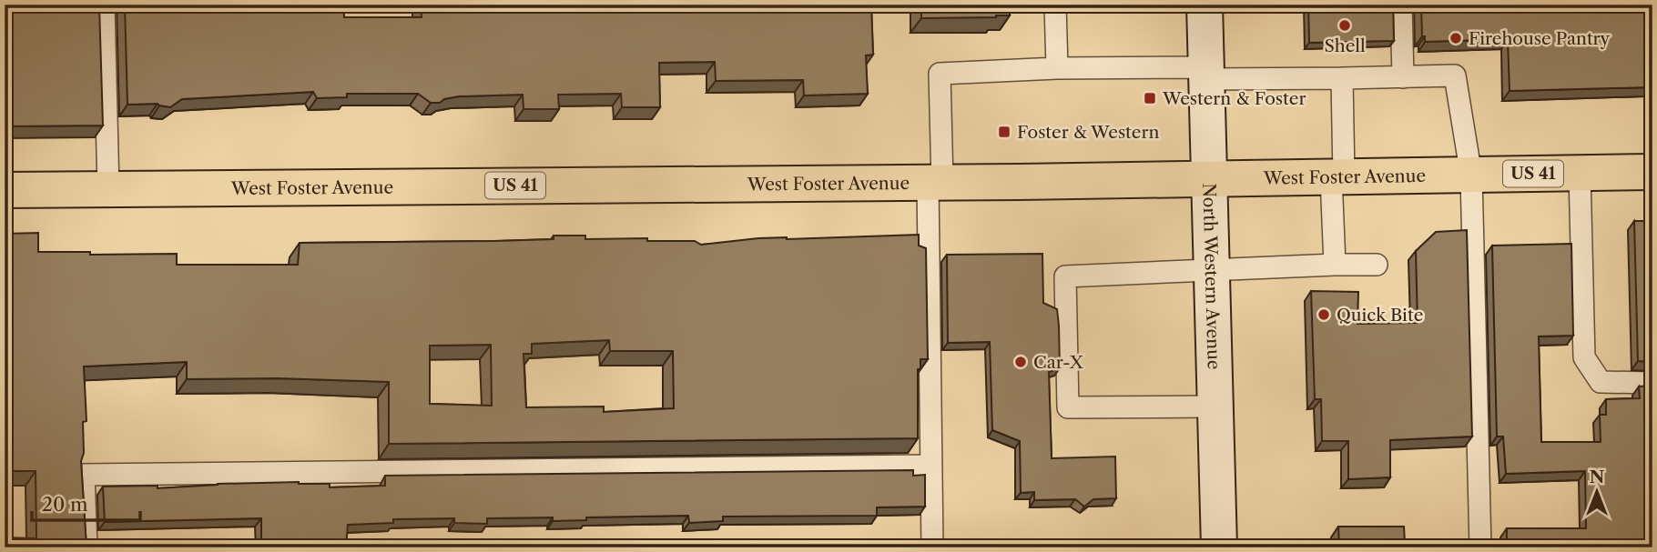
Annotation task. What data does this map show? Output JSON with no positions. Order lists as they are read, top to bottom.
{
  "streets": {
    "main road": ["US 41", "West Foster Avenue", "North Western Avenue"]
  },
  "crossings": [
    ["West Foster Avenue", "North Western Avenue"]
  ],
  "places": {
    "other": [
      "Shell",
      "Firehouse Pantry",
      "Quick Bite",
      "Car-X"
    ],
    "transit": ["Western & Foster", "Foster & Western"]
  },
  "scale_bar": "20 m",
  "north": "top"
}
